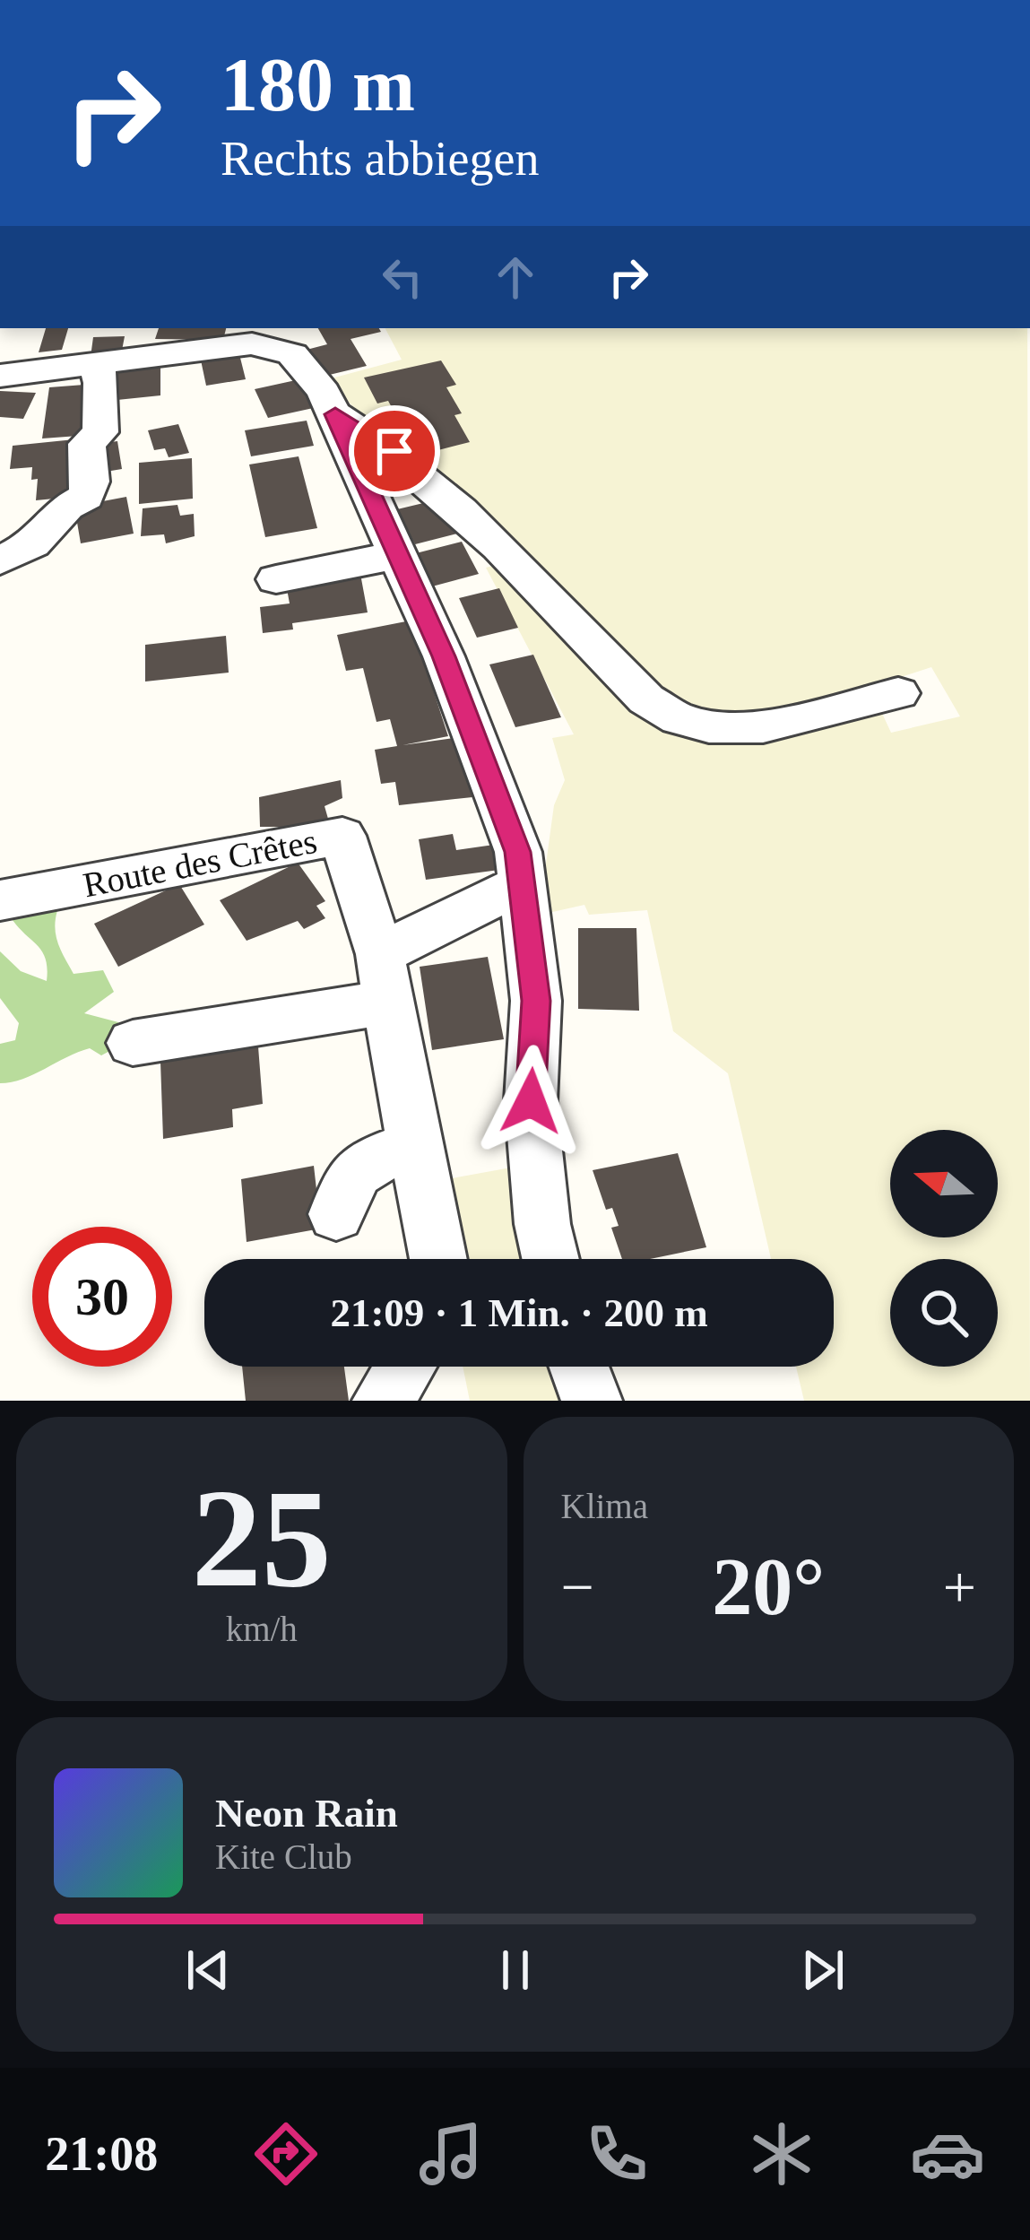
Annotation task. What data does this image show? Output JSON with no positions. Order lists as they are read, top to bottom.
{
  "streets": {
    "street": ["Route des Crêtes"]
  },
  "north": "left",
  "page": {
    "turn": ["180 m", "Rechts abbiegen"],
    "limit": "30",
    "trip": "21:09 · 1 Min. · 200 m",
    "tile": [
      ["25", "km/h"],
      "Klima"
    ],
    "heat": ["−", "20°", "+"],
    "song": ["Neon Rain", "Kite Club"],
    "tabs": "21:08"
  }
}
